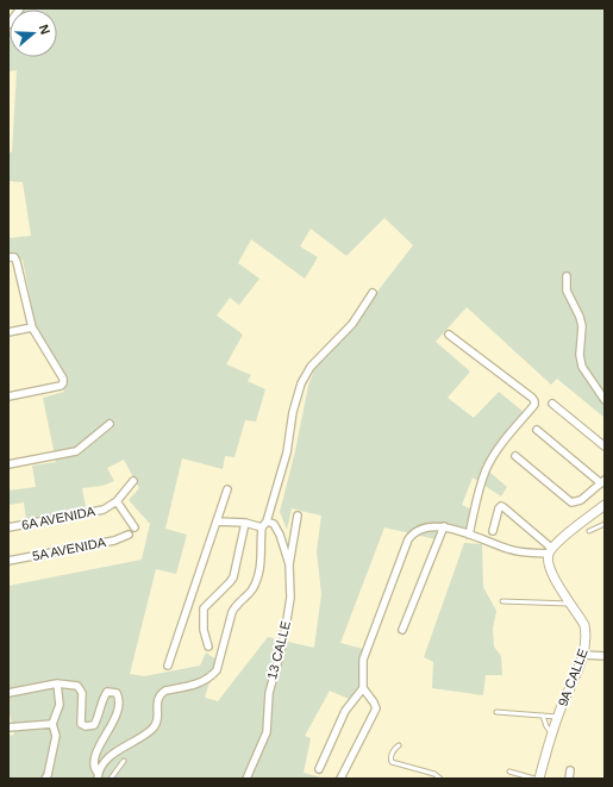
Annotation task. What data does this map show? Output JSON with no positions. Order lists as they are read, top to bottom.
{
  "streets": {
    "street": [
      "6A AVENIDA",
      "5A AVENIDA",
      "13 CALLE",
      "9A CALLE"
    ]
  },
  "north": "right"
}
